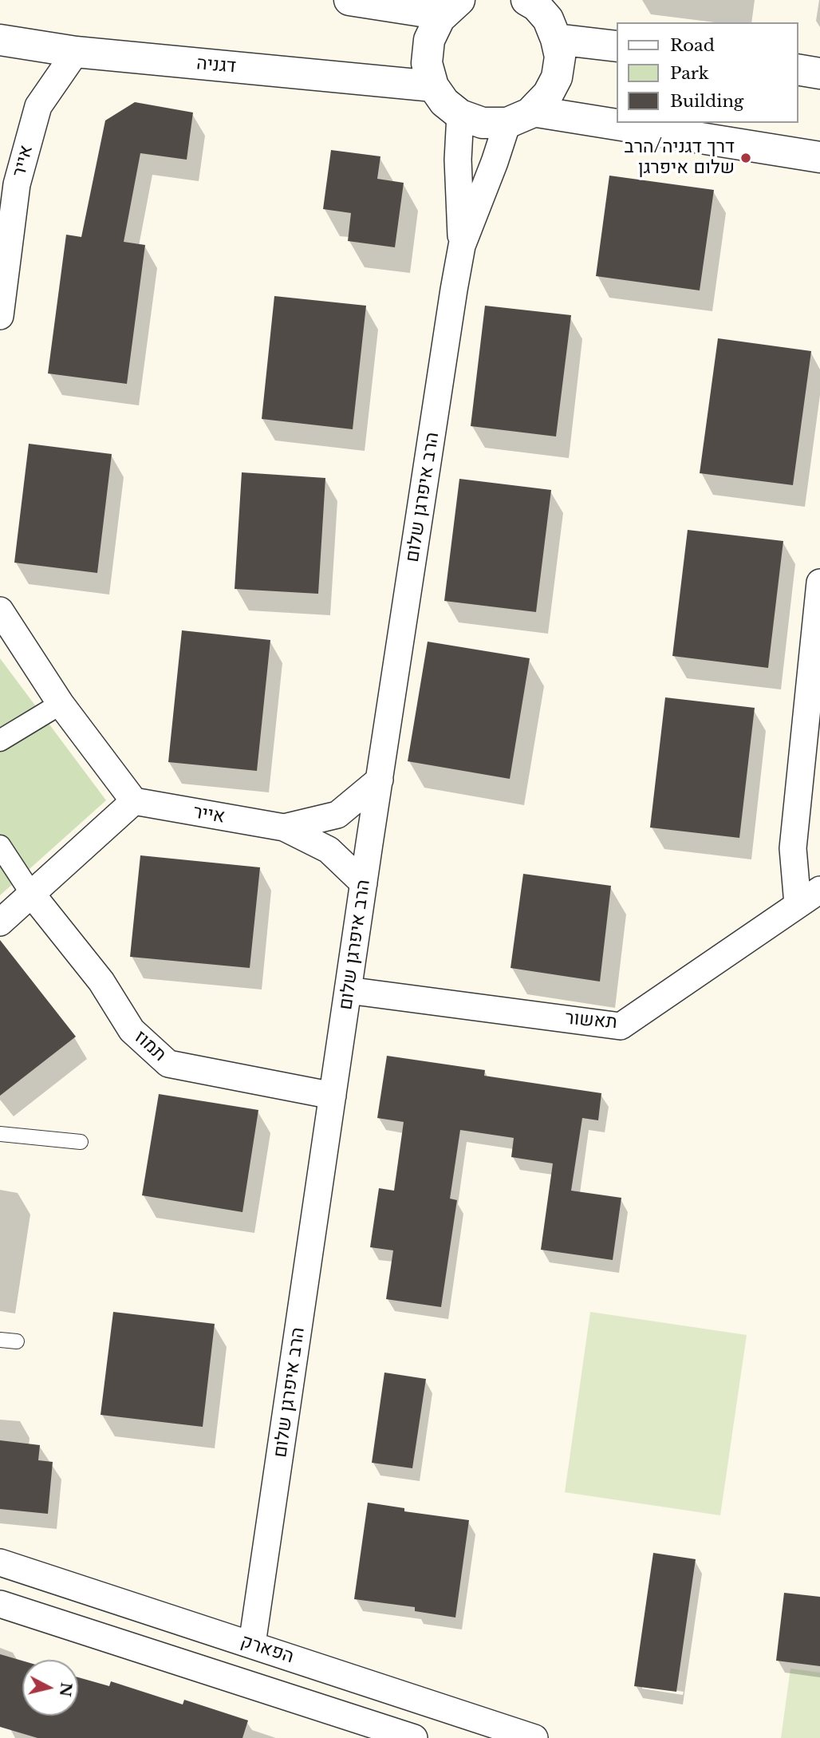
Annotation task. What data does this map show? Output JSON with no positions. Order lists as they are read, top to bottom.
{
  "streets": {
    "street": [
      "דגניה",
      "אייר",
      "הרב איפרגן שלום",
      "תאשור",
      "תמוז",
      "הפארק"
    ]
  },
  "crossings": [
    ["דגניה", "אייר"],
    ["אייר", "הרב איפרגן שלום"],
    ["הרב איפרגן שלום", "תאשור"],
    ["הרב איפרגן שלום", "תמוז"],
    ["הרב איפרגן שלום", "הפארק"]
  ],
  "places": ["דרך דגניה/הרב שלום איפרגן"],
  "legend": ["Road", "Park", "Building"],
  "north": "right"
}
